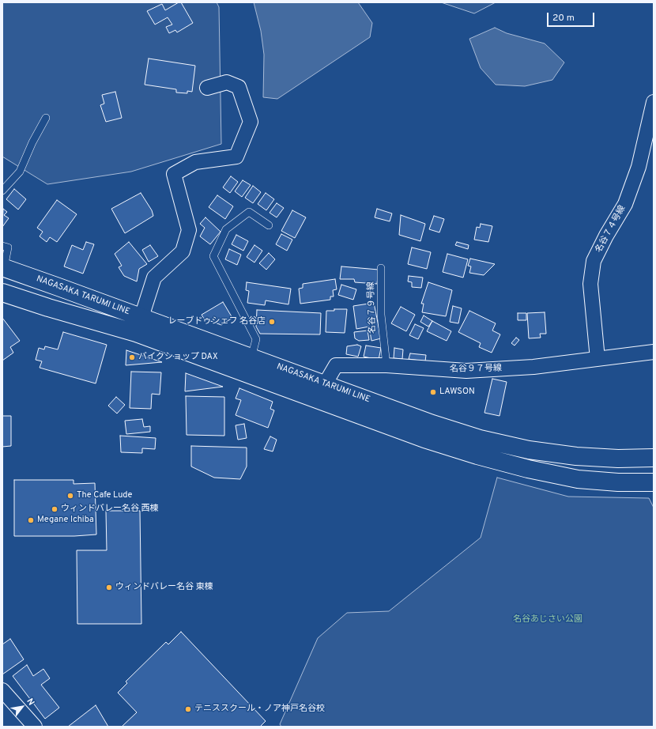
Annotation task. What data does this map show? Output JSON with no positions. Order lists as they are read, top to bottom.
{
  "streets": {
    "main road": ["NAGASAKA TARUMI LINE"],
    "street": ["名谷７４号線", "名谷９７号線"],
    "lane": ["名谷７９号線"]
  },
  "crossings": [
    ["名谷７４号線", "名谷９７号線"],
    ["NAGASAKA TARUMI LINE", "名谷９７号線"],
    ["名谷７９号線", "名谷９７号線"]
  ],
  "parks": ["名谷あじさい公園"],
  "places": [
    "レーブドゥシェフ 名谷店",
    "バイクショップ DAX",
    "LAWSON",
    "The Cafe Lude",
    "ウィンドバレー名谷 西棟",
    "Megane Ichiba",
    "ウィンドバレー名谷 東棟",
    "テニススクール・ノア神戸名谷校"
  ],
  "scale_bar": "20 m",
  "north": "top right"
}
